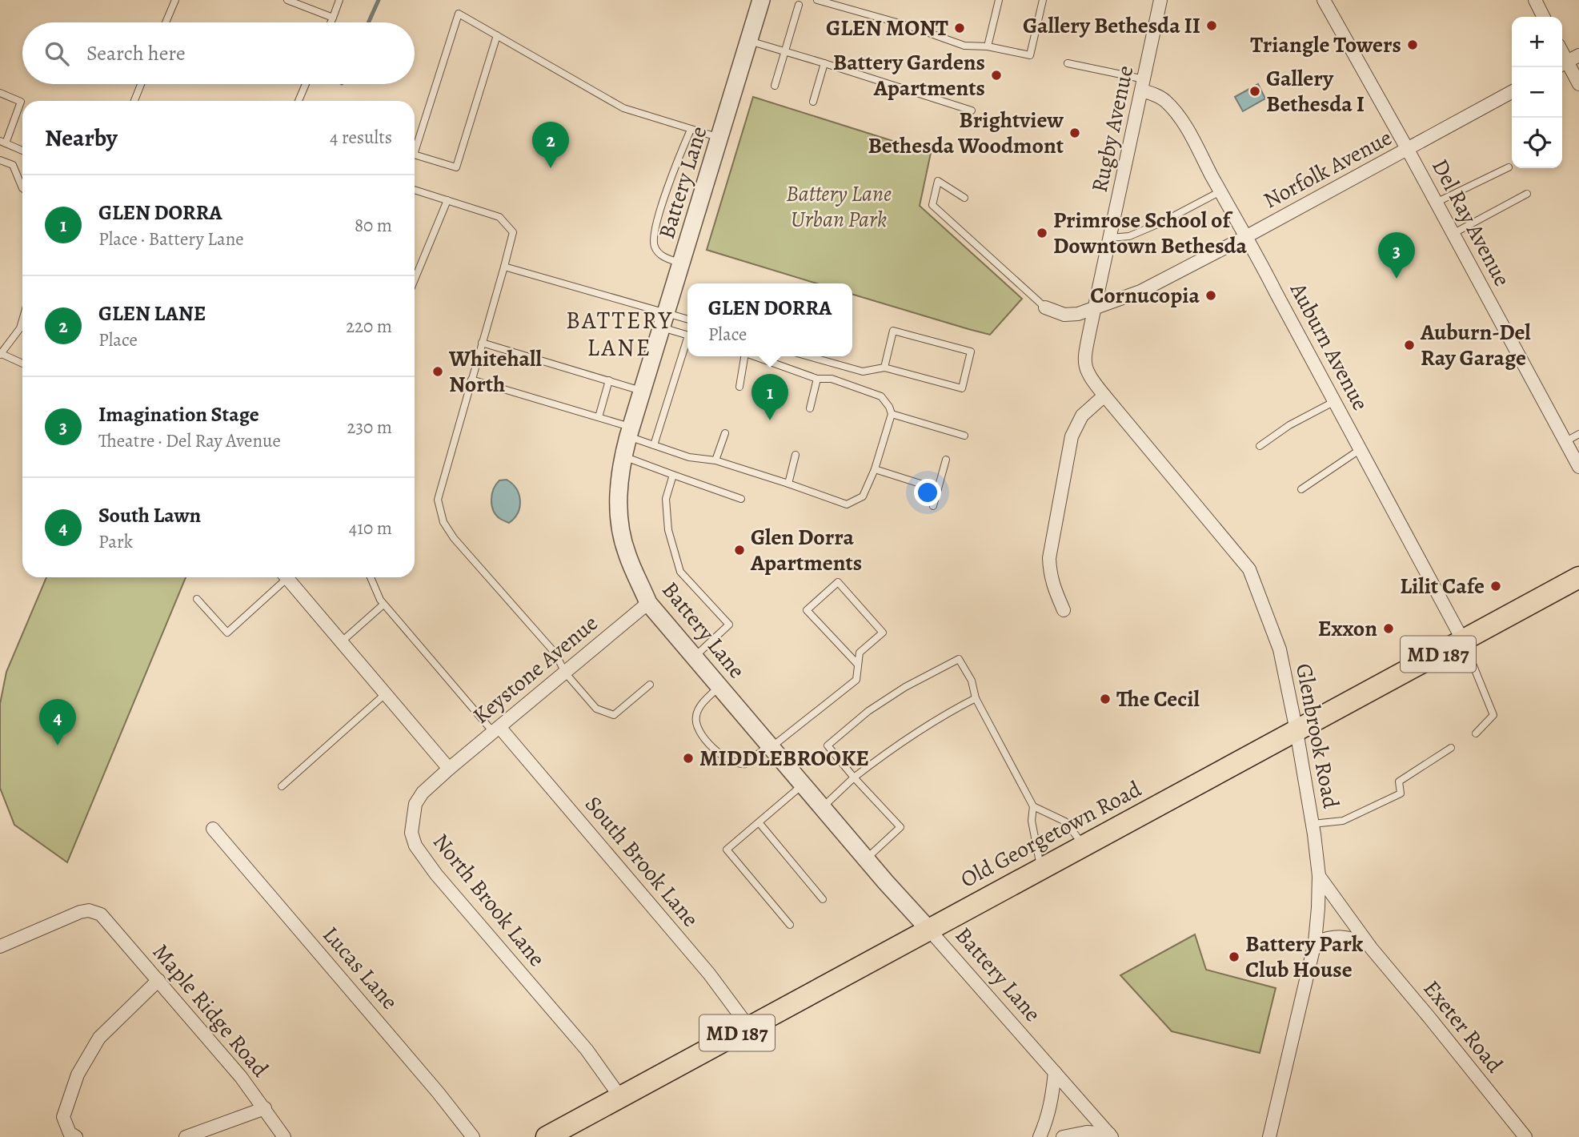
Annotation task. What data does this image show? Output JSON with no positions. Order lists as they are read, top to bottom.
{
  "streets": {
    "main road": ["MD 187", "Old Georgetown Road"],
    "street": [
      "Rugby Avenue",
      "Norfolk Avenue",
      "Battery Lane",
      "Del Ray Avenue",
      "Auburn Avenue",
      "Keystone Avenue",
      "Glenbrook Road",
      "South Brook Lane",
      "North Brook Lane",
      "Lucas Lane",
      "Maple Ridge Road",
      "Exeter Road"
    ]
  },
  "crossings": [
    ["Rugby Avenue", "Norfolk Avenue"],
    ["Rugby Avenue", "Auburn Avenue"],
    ["Rugby Avenue", "Glenbrook Road"],
    ["Norfolk Avenue", "Del Ray Avenue"],
    ["Norfolk Avenue", "Auburn Avenue"],
    ["Battery Lane", "Keystone Avenue"],
    ["Battery Lane", "Old Georgetown Road"],
    ["Auburn Avenue", "Old Georgetown Road"],
    ["Keystone Avenue", "South Brook Lane"],
    ["Keystone Avenue", "North Brook Lane"],
    ["Glenbrook Road", "Old Georgetown Road"],
    ["Glenbrook Road", "Exeter Road"],
    ["Old Georgetown Road", "South Brook Lane"],
    ["Old Georgetown Road", "North Brook Lane"]
  ],
  "districts": ["BATTERY LANE"],
  "parks": ["Battery Lane Urban Park"],
  "places": [
    "Gallery Bethesda II",
    "GLEN MONT",
    "Triangle Towers",
    "Battery Gardens Apartments",
    "Gallery Bethesda I",
    "Brightview Bethesda Woodmont",
    "Primrose School of Downtown Bethesda",
    "Cornucopia",
    "Auburn-Del Ray Garage",
    "Whitehall North",
    "Glen Dorra Apartments",
    "Lilit Cafe",
    "Exxon",
    "The Cecil",
    "MIDDLEBROOKE",
    "Battery Park Club House"
  ],
  "page": {
    "map_buttons": ["+", "−"],
    "search": "Search here",
    "heading": ["Nearby", "4 results"],
    "pins": [
      "2",
      "3",
      "1",
      "4"
    ],
    "list": [
      {
        "mark": "1",
        "name": "GLEN DORRA",
        "note": "Place · Battery Lane",
        "value": "80 m"
      },
      {
        "mark": "2",
        "name": "GLEN LANE",
        "note": "Place",
        "value": "220 m"
      },
      {
        "mark": "3",
        "name": "Imagination Stage",
        "note": "Theatre · Del Ray Avenue",
        "value": "230 m"
      },
      {
        "mark": "4",
        "name": "South Lawn",
        "note": "Park",
        "value": "410 m"
      }
    ],
    "popup": ["GLEN DORRA", "Place"]
  }
}
